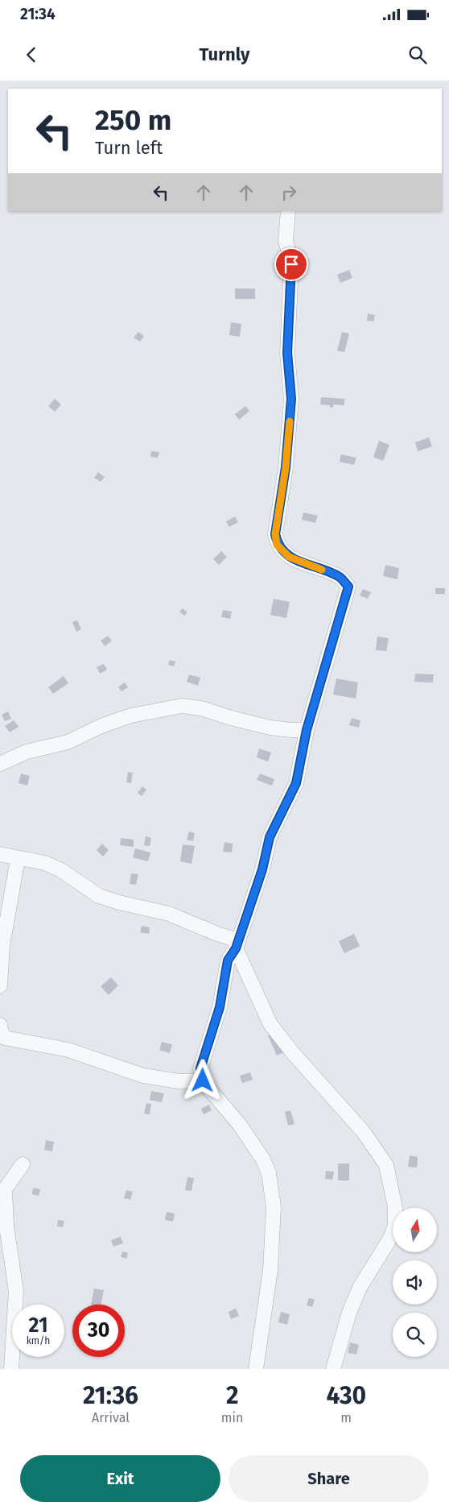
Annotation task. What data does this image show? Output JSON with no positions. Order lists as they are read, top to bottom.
{
  "north": "top",
  "page": {
    "status": "21:34",
    "header": "Turnly",
    "turn": ["250 m", "Turn left"],
    "speed": "21 km/h",
    "limit": "30",
    "eta": [
      "21:36",
      "Arrival",
      "2",
      "min",
      "430",
      "m"
    ],
    "buttons": ["Exit", "Share"]
  }
}
